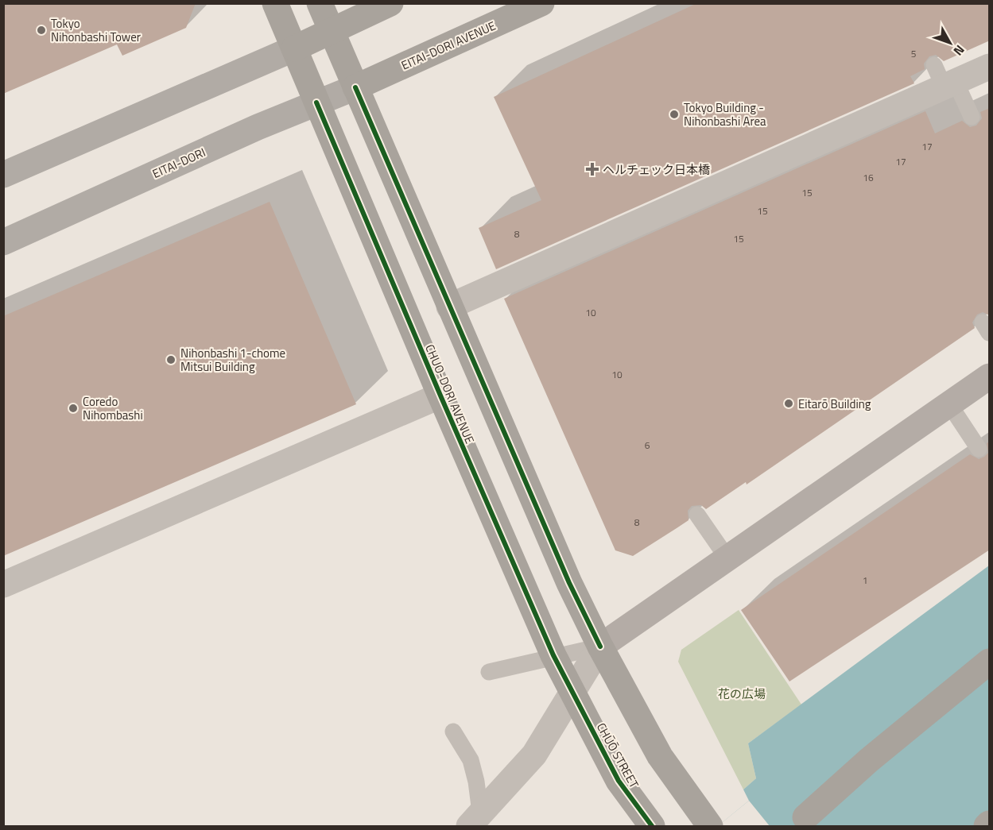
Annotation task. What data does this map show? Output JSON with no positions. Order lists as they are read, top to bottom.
{
  "streets": {
    "highway": ["EITAI-DORI AVENUE", "CHUO-DORI AVENUE", "CHŪŌ STREET"],
    "main road": ["EITAI-DORI"]
  },
  "crossings": [
    ["EITAI-DORI AVENUE", "EITAI-DORI"],
    ["EITAI-DORI", "CHUO-DORI AVENUE"],
    ["CHUO-DORI AVENUE", "CHŪŌ STREET"]
  ],
  "parks": ["花の広場"],
  "places": {
    "other": [
      "Tokyo Nihonbashi Tower",
      "Tokyo Building - Nihonbashi Area",
      "Nihonbashi 1-chome Mitsui Building",
      "Eitarō Building",
      "Coredo Nihombashi"
    ],
    "health": ["ヘルチェック日本橋"]
  },
  "house_numbers": [
    "5",
    "17",
    "17",
    "16",
    "15",
    "15",
    "8",
    "15",
    "10",
    "10",
    "6",
    "8",
    "1"
  ],
  "north": "bottom right"
}
